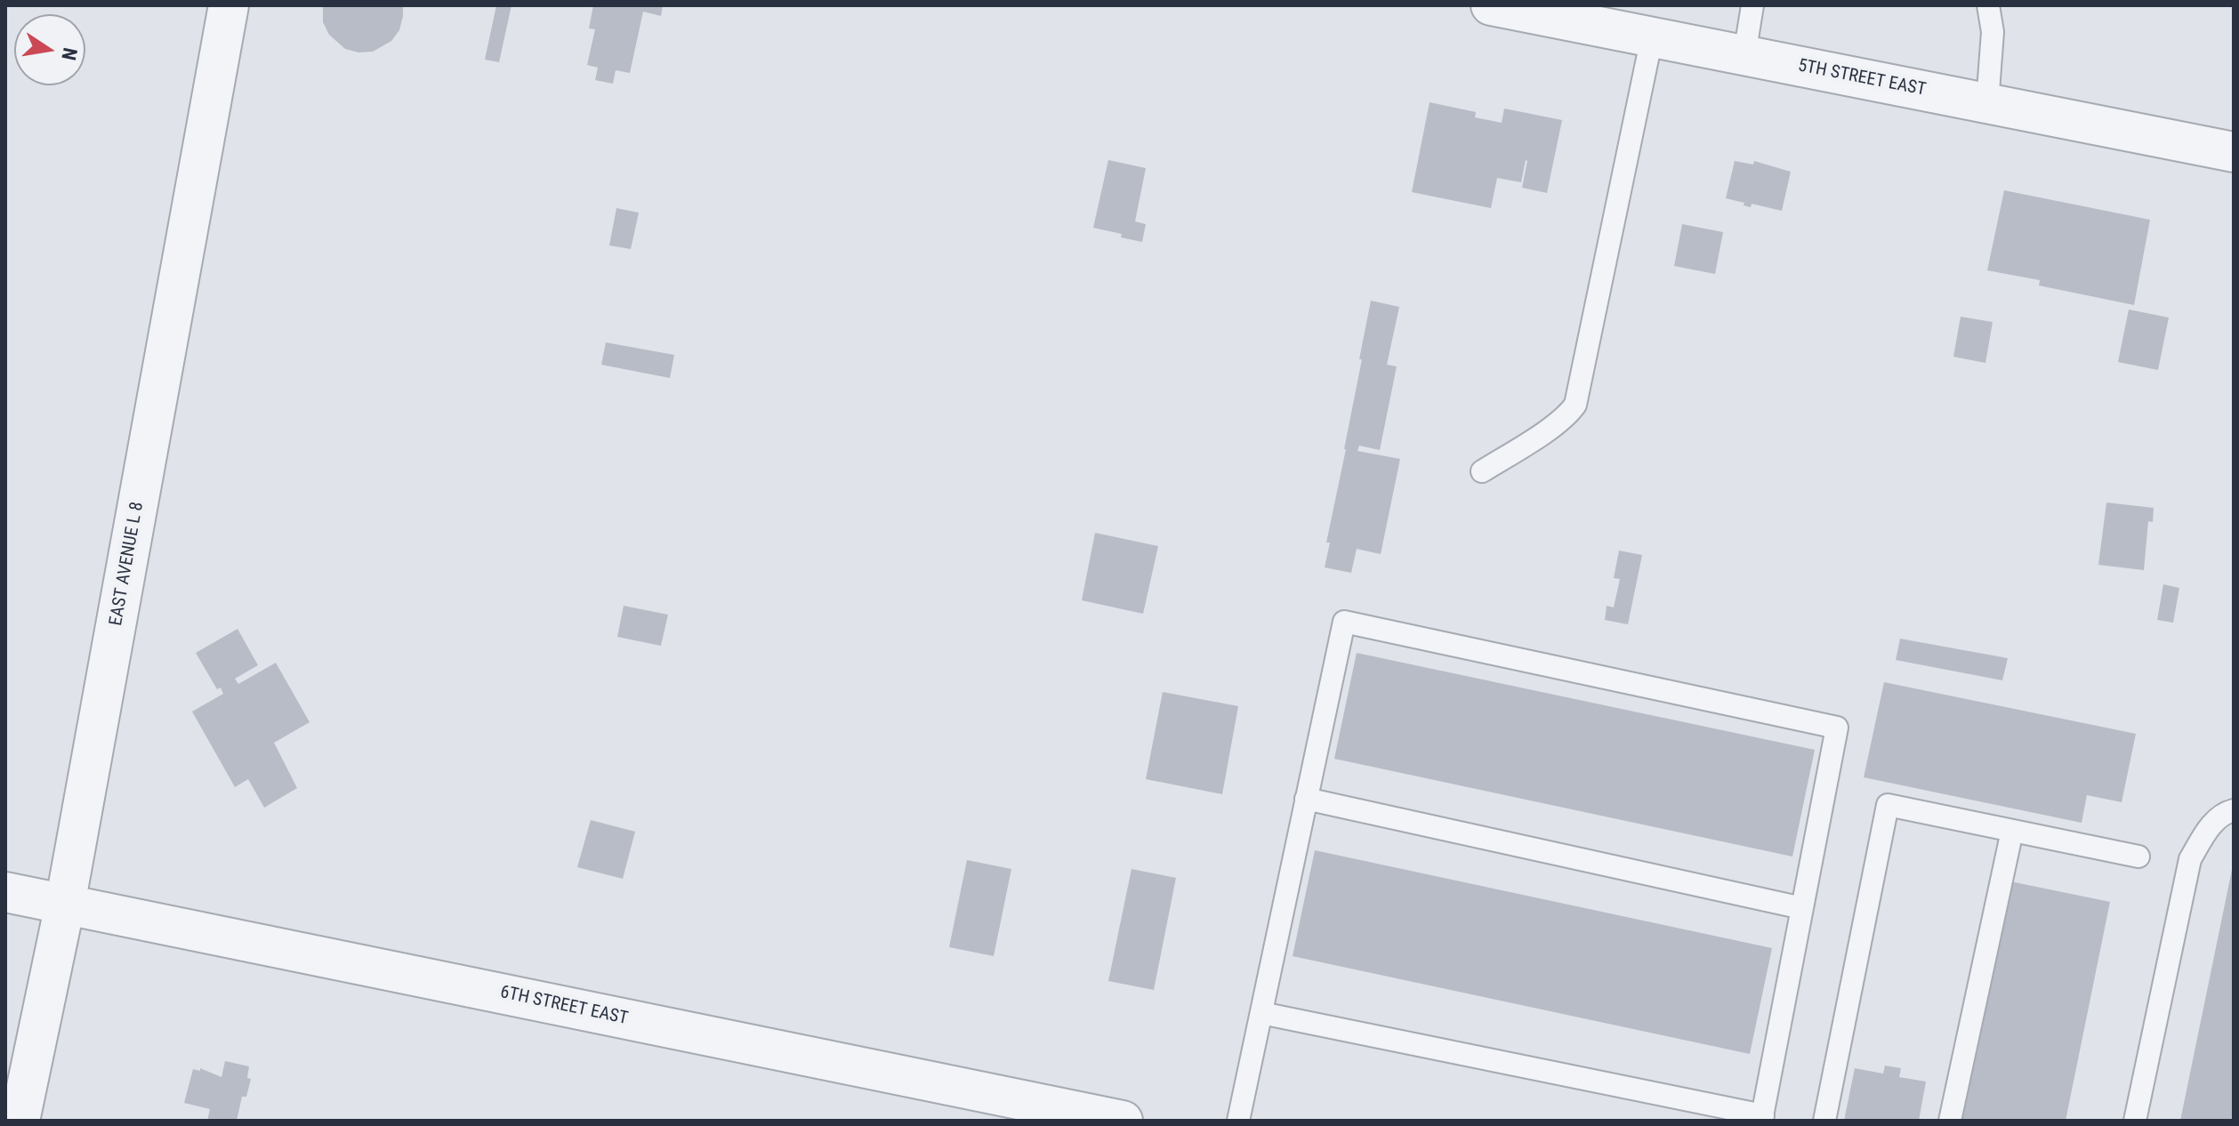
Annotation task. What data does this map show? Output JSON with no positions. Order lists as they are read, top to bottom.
{
  "streets": {
    "street": ["5TH STREET EAST", "EAST AVENUE L 8", "6TH STREET EAST"]
  },
  "crossings": [
    ["EAST AVENUE L 8", "6TH STREET EAST"]
  ],
  "north": "right"
}
